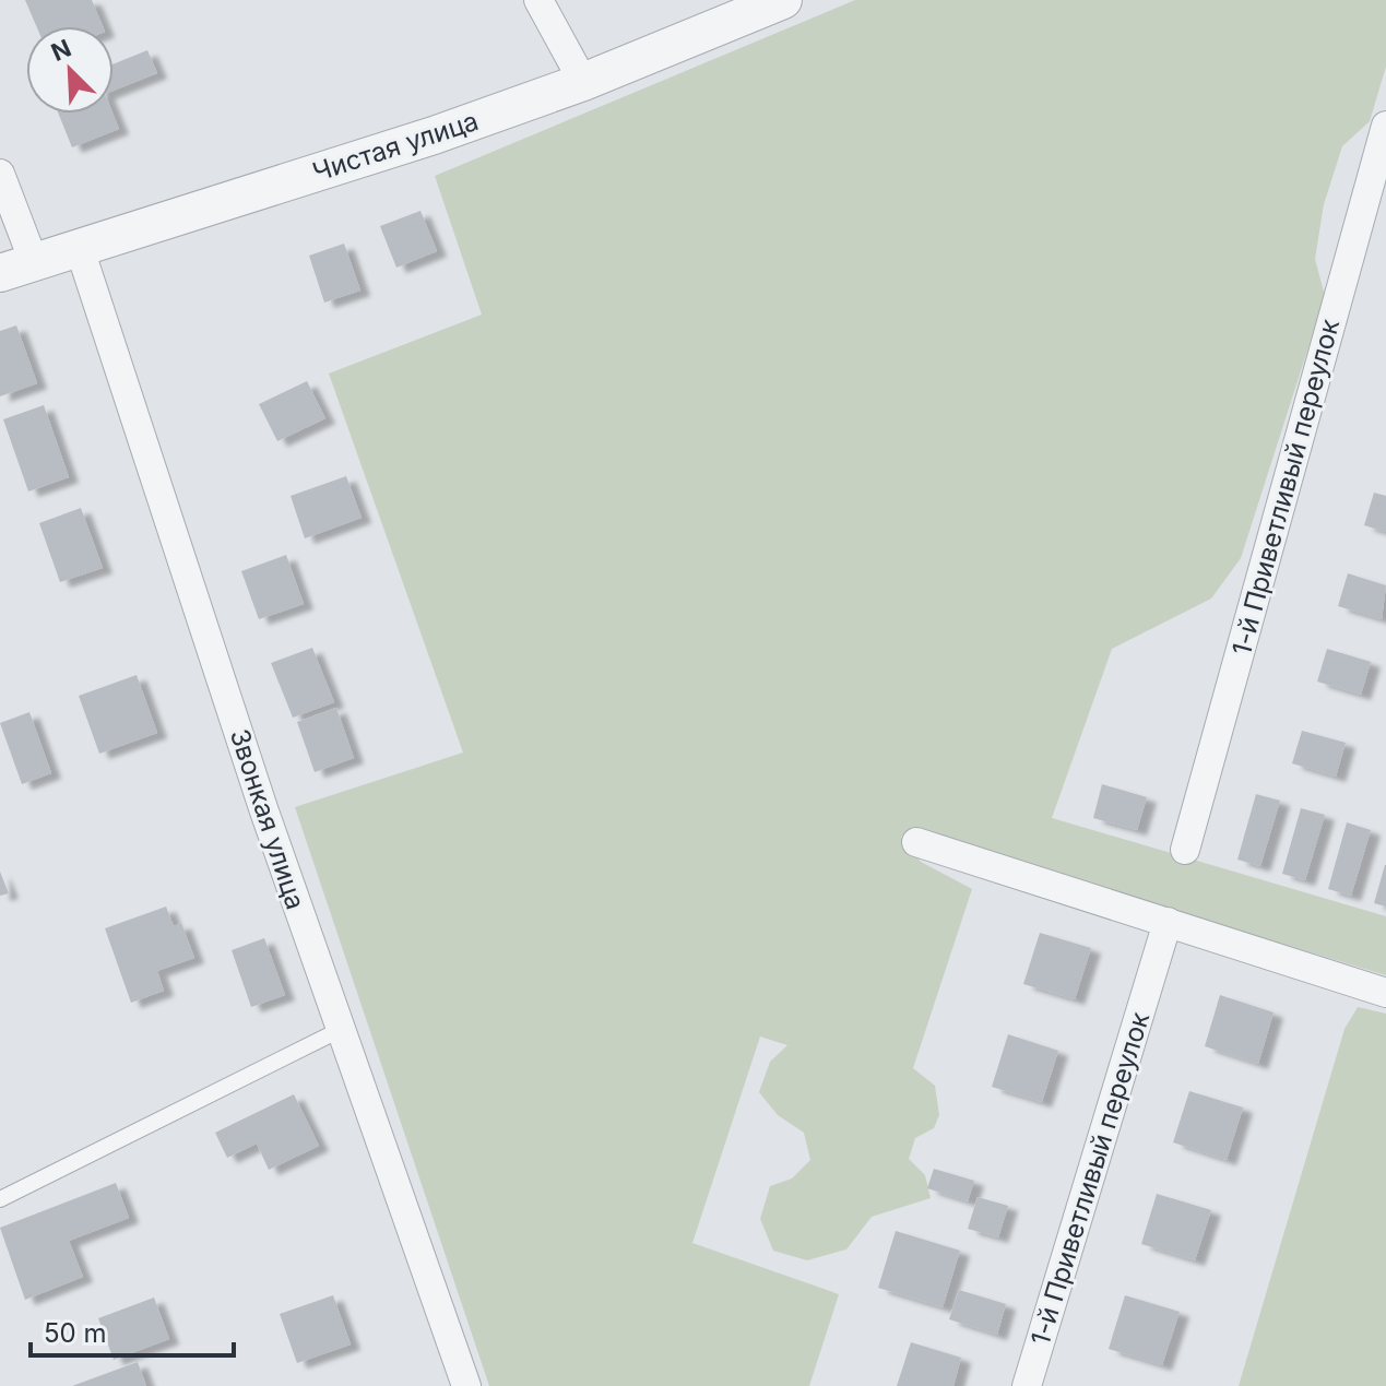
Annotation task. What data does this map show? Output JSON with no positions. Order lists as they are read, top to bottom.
{
  "streets": {
    "street": ["Чистая улица", "1-й Приветливый переулок", "Звонкая улица"]
  },
  "crossings": [
    ["Чистая улица", "Звонкая улица"]
  ],
  "scale_bar": "50 m",
  "north": "top left"
}
